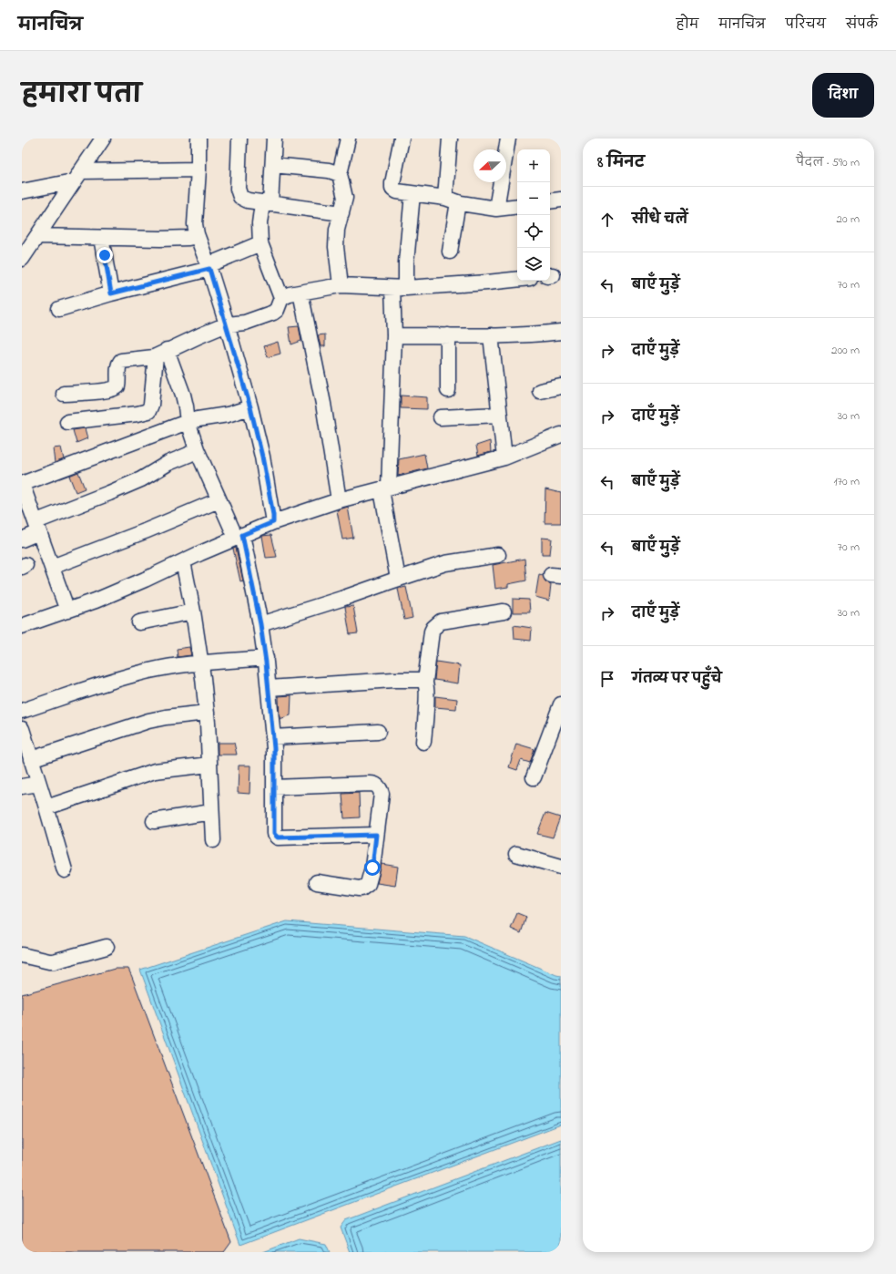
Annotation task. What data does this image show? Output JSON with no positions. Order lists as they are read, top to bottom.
{
  "north": "left",
  "page": {
    "header": "मानचित्र",
    "nav": [
      "होम",
      "मानचित्र",
      "परिचय",
      "संपर्क"
    ],
    "title": "हमारा पता",
    "buttons": "दिशा",
    "heading": ["8 मिनट", "पैदल · 590 m"],
    "map_buttons": ["+", "−"],
    "list": [
      ["सीधे चलें", "20 m"],
      ["बाएँ मुड़ें", "70 m"],
      ["दाएँ मुड़ें", "200 m"],
      ["दाएँ मुड़ें", "30 m"],
      ["बाएँ मुड़ें", "170 m"],
      ["बाएँ मुड़ें", "70 m"],
      ["दाएँ मुड़ें", "30 m"],
      "गंतव्य पर पहुँचे"
    ]
  }
}
